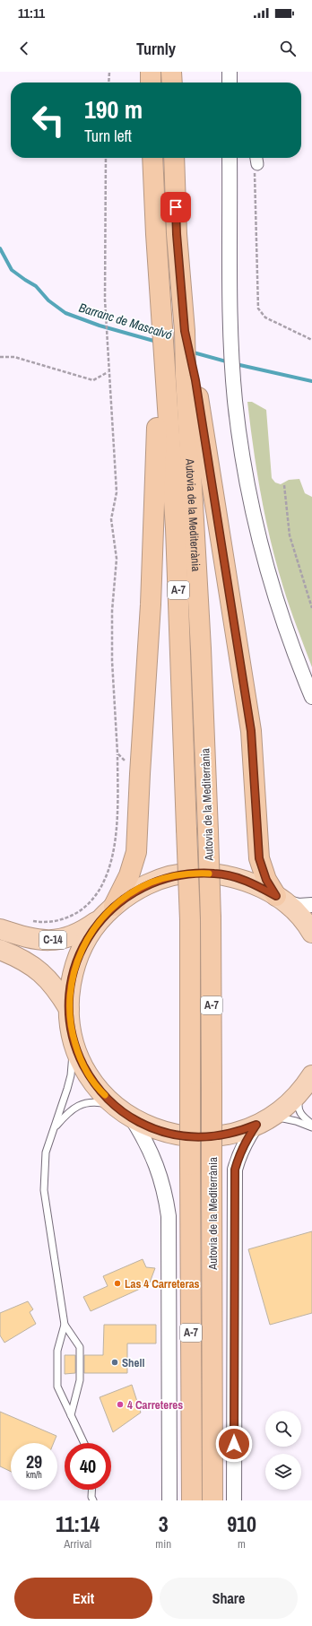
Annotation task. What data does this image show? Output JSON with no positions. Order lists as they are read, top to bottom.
{
  "streets": {
    "highway": ["Autovia de la Mediterrània", "A-7", "C-14"]
  },
  "water": ["Barranc de Mascalvó"],
  "places": ["Las 4 Carreteras", "Shell", "4 Carreteres"],
  "page": {
    "status": "11:11",
    "header": "Turnly",
    "turn": ["190 m", "Turn left"],
    "speed": "29 km/h",
    "limit": "40",
    "eta": [
      "11:14",
      "Arrival",
      "3",
      "min",
      "910",
      "m"
    ],
    "buttons": ["Exit", "Share"]
  }
}
